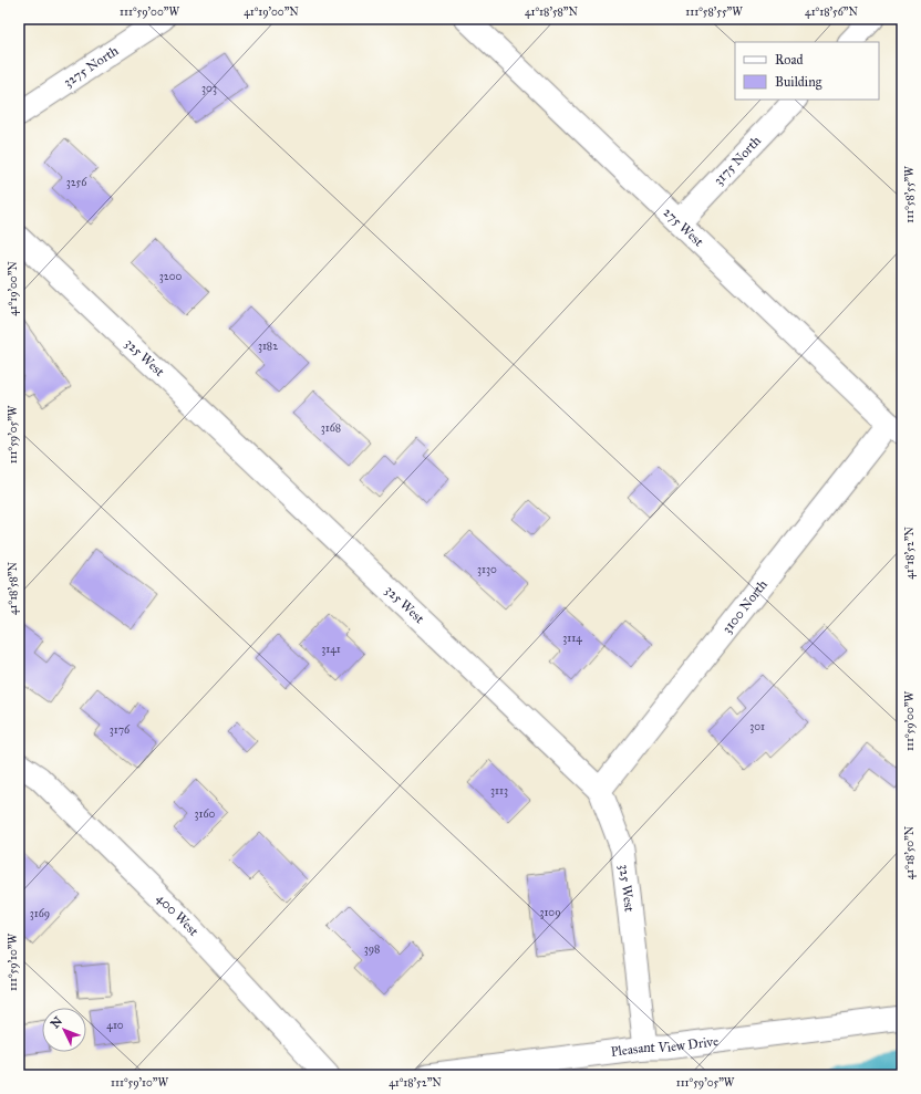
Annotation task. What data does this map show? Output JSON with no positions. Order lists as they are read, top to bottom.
{
  "streets": {
    "street": [
      "3275 North",
      "3175 North",
      "275 West",
      "325 West",
      "3100 North",
      "400 West",
      "Pleasant View Drive"
    ]
  },
  "crossings": [
    ["3175 North", "275 West"],
    ["275 West", "3100 North"],
    ["325 West", "3100 North"],
    ["325 West", "Pleasant View Drive"]
  ],
  "house_numbers": [
    "303",
    "3256",
    "3200",
    "3182",
    "3168",
    "3130",
    "3114",
    "3141",
    "301",
    "3176",
    "3113",
    "3160",
    "3109",
    "3169",
    "398",
    "410"
  ],
  "legend": ["Road", "Building"],
  "north": "top left",
  "coordinates": [
    "111°59'00\"W",
    "41°19'00\"N",
    "41°18'58\"N",
    "111°58'55\"W",
    "41°18'56\"N",
    "111°59'05\"W",
    "41°18'52\"N",
    "41°18'50\"N",
    "111°59'10\"W"
  ]
}
